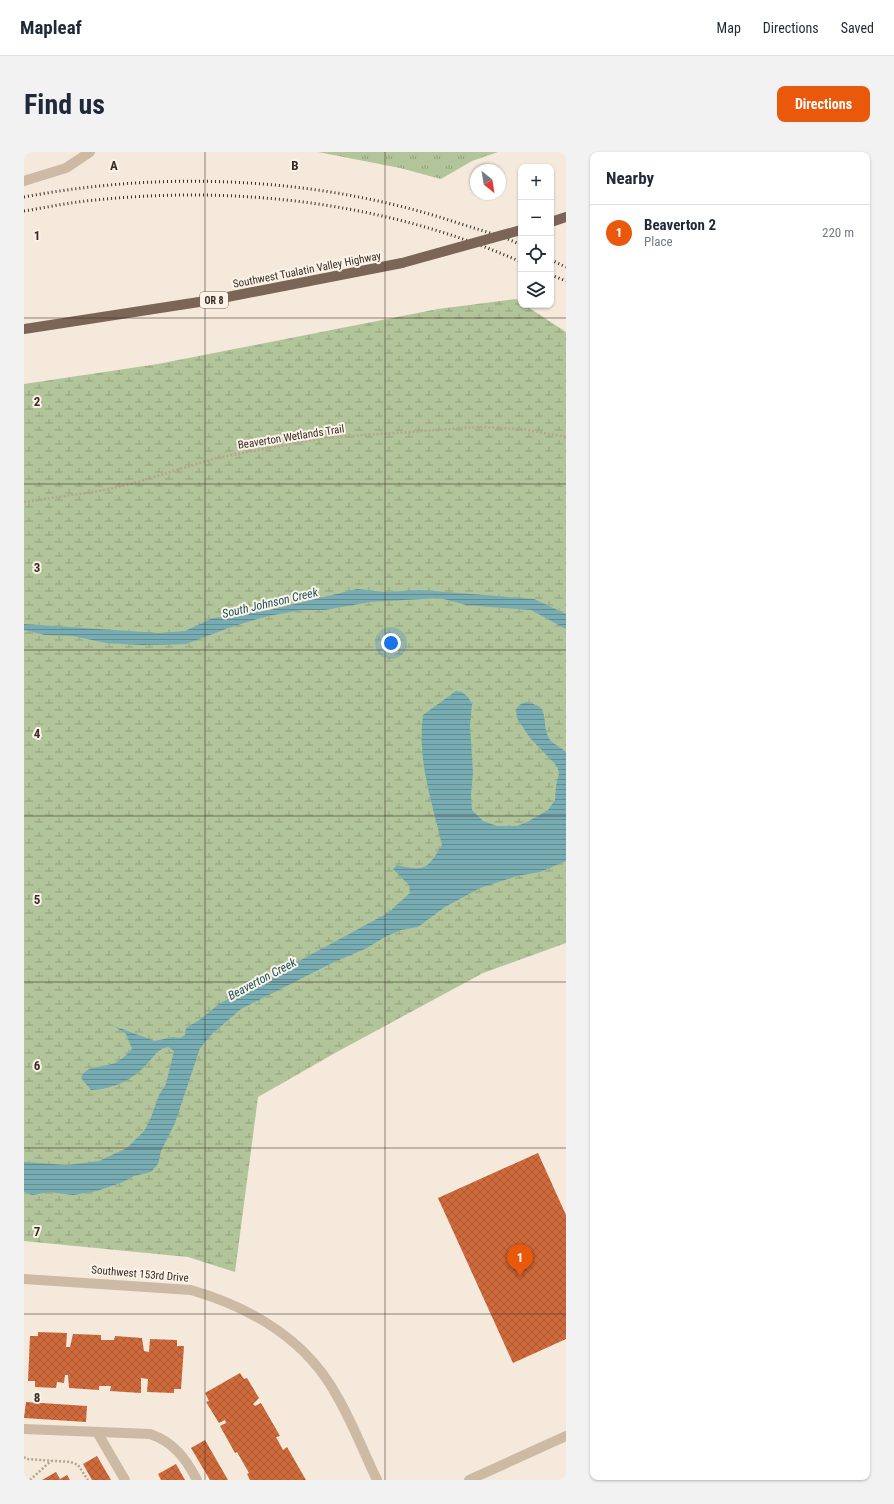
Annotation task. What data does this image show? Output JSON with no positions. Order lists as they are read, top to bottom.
{
  "streets": {
    "main road": ["Southwest Tualatin Valley Highway", "OR 8"],
    "street": ["Southwest 153rd Drive"],
    "path": ["Beaverton Wetlands Trail"]
  },
  "water": ["South Johnson Creek", "Beaverton Creek"],
  "north": "bottom right",
  "page": {
    "header": "Mapleaf",
    "nav": ["Map", "Directions", "Saved"],
    "buttons": "Directions",
    "title": "Find us",
    "heading": "Nearby",
    "map_buttons": ["+", "−"],
    "list": [
      {
        "mark": "1",
        "name": "Beaverton 2",
        "note": "Place",
        "value": "220 m"
      }
    ],
    "pins": "1"
  },
  "grid": {
    "columns": ["A", "B"],
    "rows": [
      "1",
      "2",
      "3",
      "4",
      "5",
      "6",
      "7",
      "8"
    ]
  }
}
